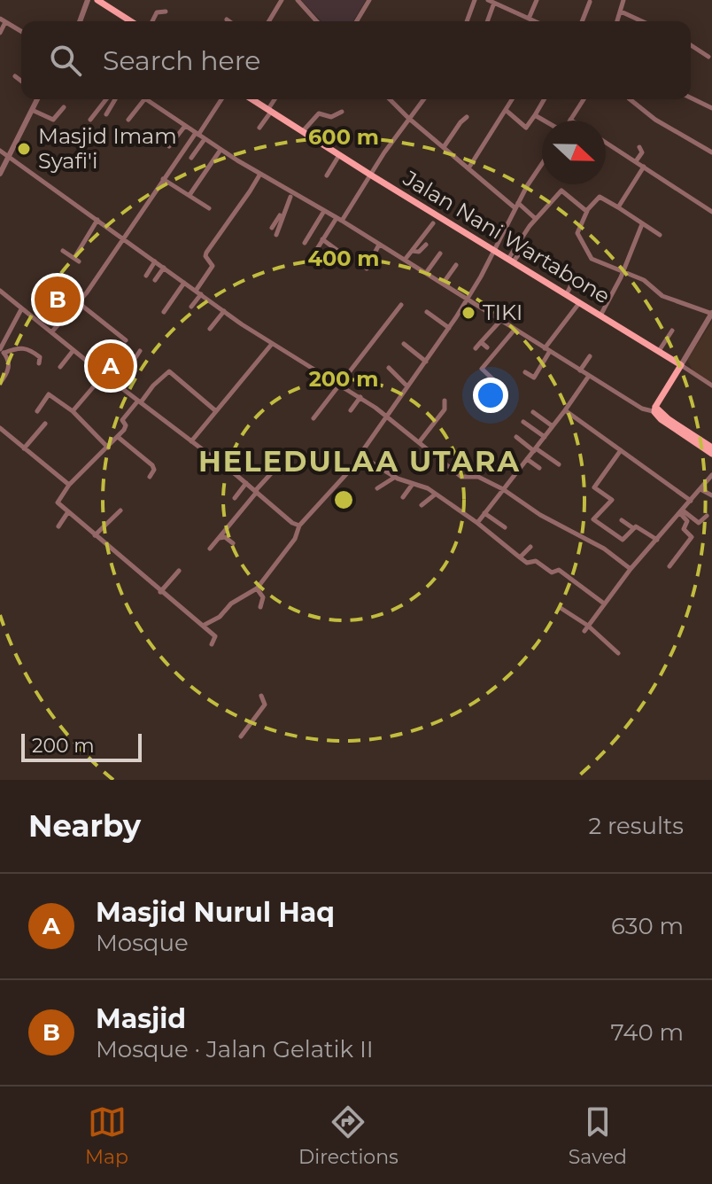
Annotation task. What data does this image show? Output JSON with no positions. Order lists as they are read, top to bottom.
{
  "streets": {
    "main road": ["Jalan Nani Wartabone"]
  },
  "districts": ["HELEDULAA UTARA"],
  "places": ["Masjid Imam Syafi'i", "TIKI"],
  "scale_bar": "200 m",
  "north": "right",
  "page": {
    "search": "Search here",
    "pins": ["B", "A"],
    "scale": "200 m",
    "heading": ["Nearby", "2 results"],
    "list": [
      {
        "mark": "A",
        "name": "Masjid Nurul Haq",
        "note": "Mosque",
        "value": "630 m"
      },
      {
        "mark": "B",
        "name": "Masjid",
        "note": "Mosque · Jalan Gelatik II",
        "value": "740 m"
      }
    ],
    "nav": ["Map", "Directions", "Saved"]
  },
  "rings": ["600 m", "400 m", "200 m"]
}
